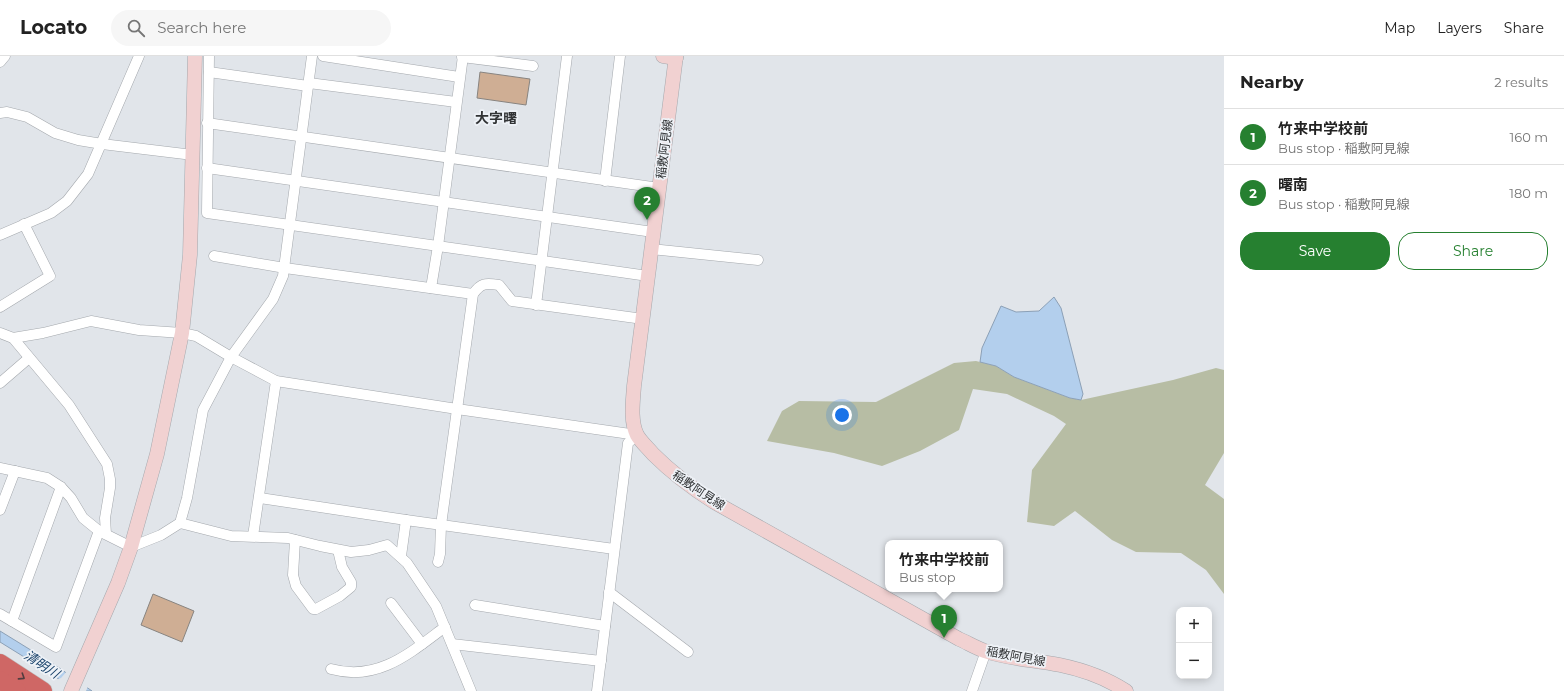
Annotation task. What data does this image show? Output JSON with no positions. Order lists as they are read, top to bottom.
{
  "streets": {
    "main road": ["稲敷阿見線"]
  },
  "districts": ["大字曙"],
  "water": ["清明川"],
  "page": {
    "header": "Locato",
    "search": "Search here",
    "nav": ["Map", "Layers", "Share"],
    "heading": ["Nearby", "2 results"],
    "list": [
      {
        "mark": "1",
        "name": "竹来中学校前",
        "note": "Bus stop · 稲敷阿見線",
        "value": "160 m"
      },
      {
        "mark": "2",
        "name": "曙南",
        "note": "Bus stop · 稲敷阿見線",
        "value": "180 m"
      }
    ],
    "pins": ["2", "1"],
    "buttons": ["Save", "Share"],
    "popup": ["竹来中学校前", "Bus stop"],
    "map_buttons": ["+", "−"]
  }
}
